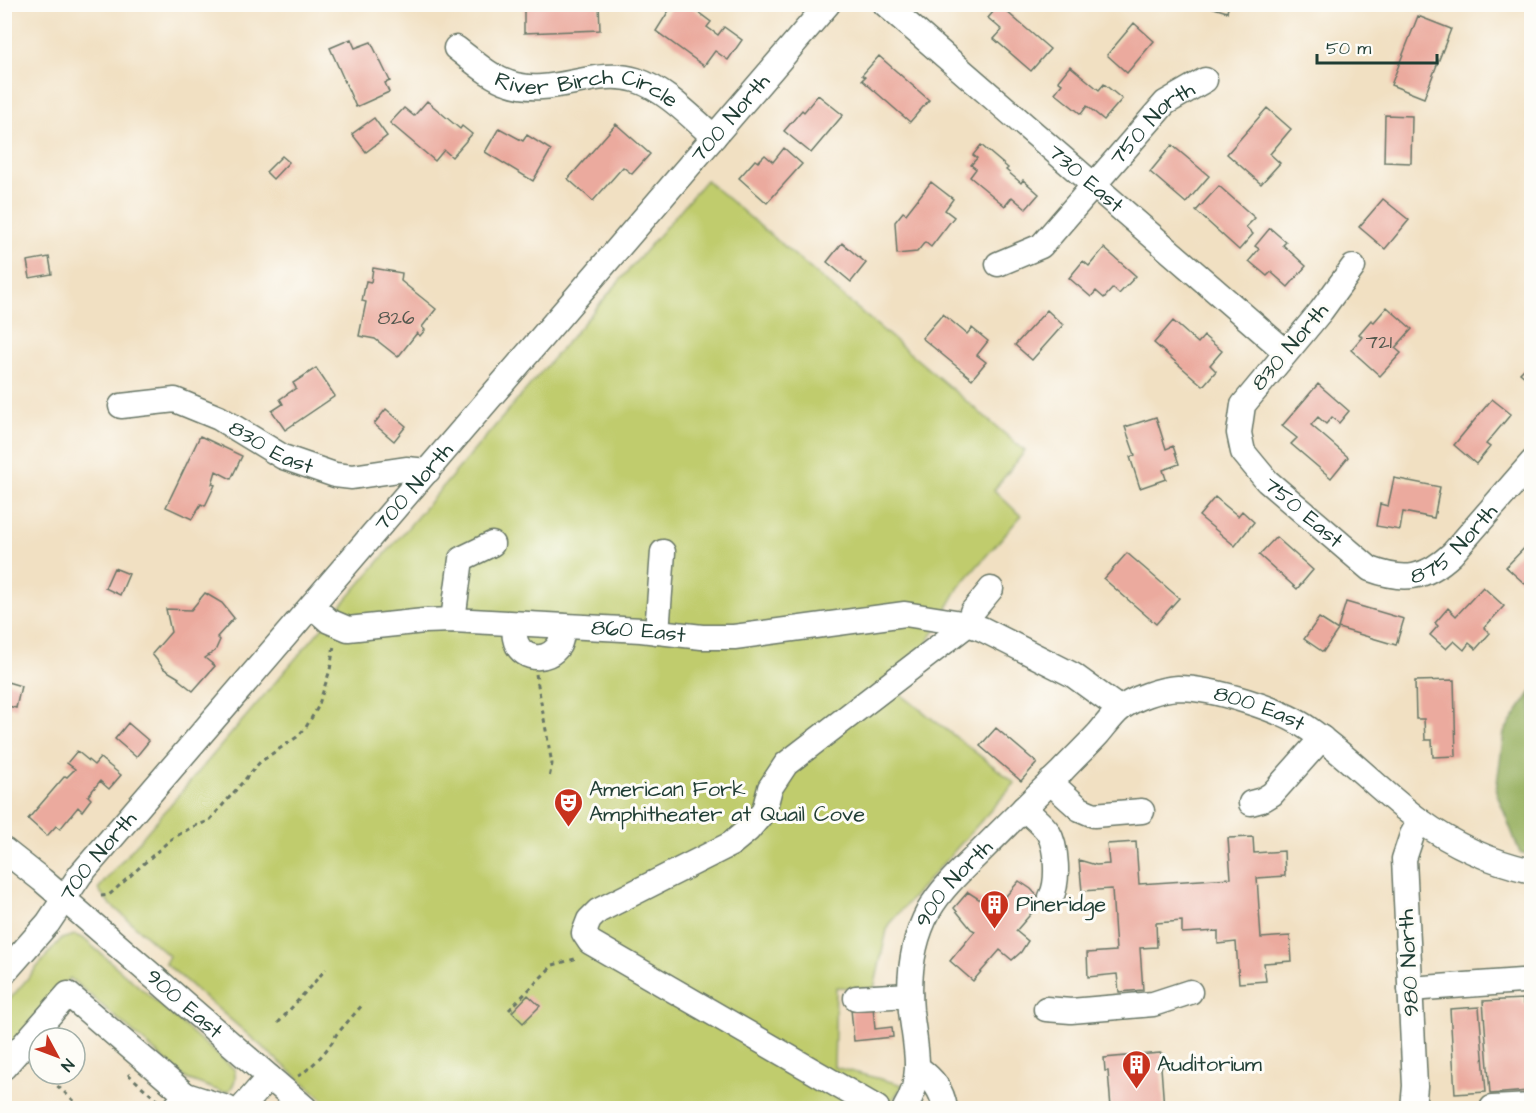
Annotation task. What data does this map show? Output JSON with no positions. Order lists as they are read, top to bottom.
{
  "streets": {
    "street": [
      "River Birch Circle",
      "700 North",
      "750 North",
      "730 East",
      "830 North",
      "830 East",
      "750 East",
      "875 North",
      "860 East",
      "800 East",
      "900 North",
      "980 North",
      "900 East"
    ]
  },
  "crossings": [
    ["River Birch Circle", "700 North"],
    ["700 North", "830 East"],
    ["700 North", "860 East"],
    ["700 North", "900 East"],
    ["750 North", "730 East"],
    ["730 East", "830 North"],
    ["830 North", "750 East"],
    ["750 East", "875 North"],
    ["800 East", "900 North"],
    ["800 East", "980 North"]
  ],
  "places": {
    "theatre": ["American Fork Amphitheater at Quail Cove"],
    "building": ["Pineridge", "Auditorium"]
  },
  "house_numbers": ["826", "721"],
  "scale_bar": "50 m",
  "north": "bottom right"
}
